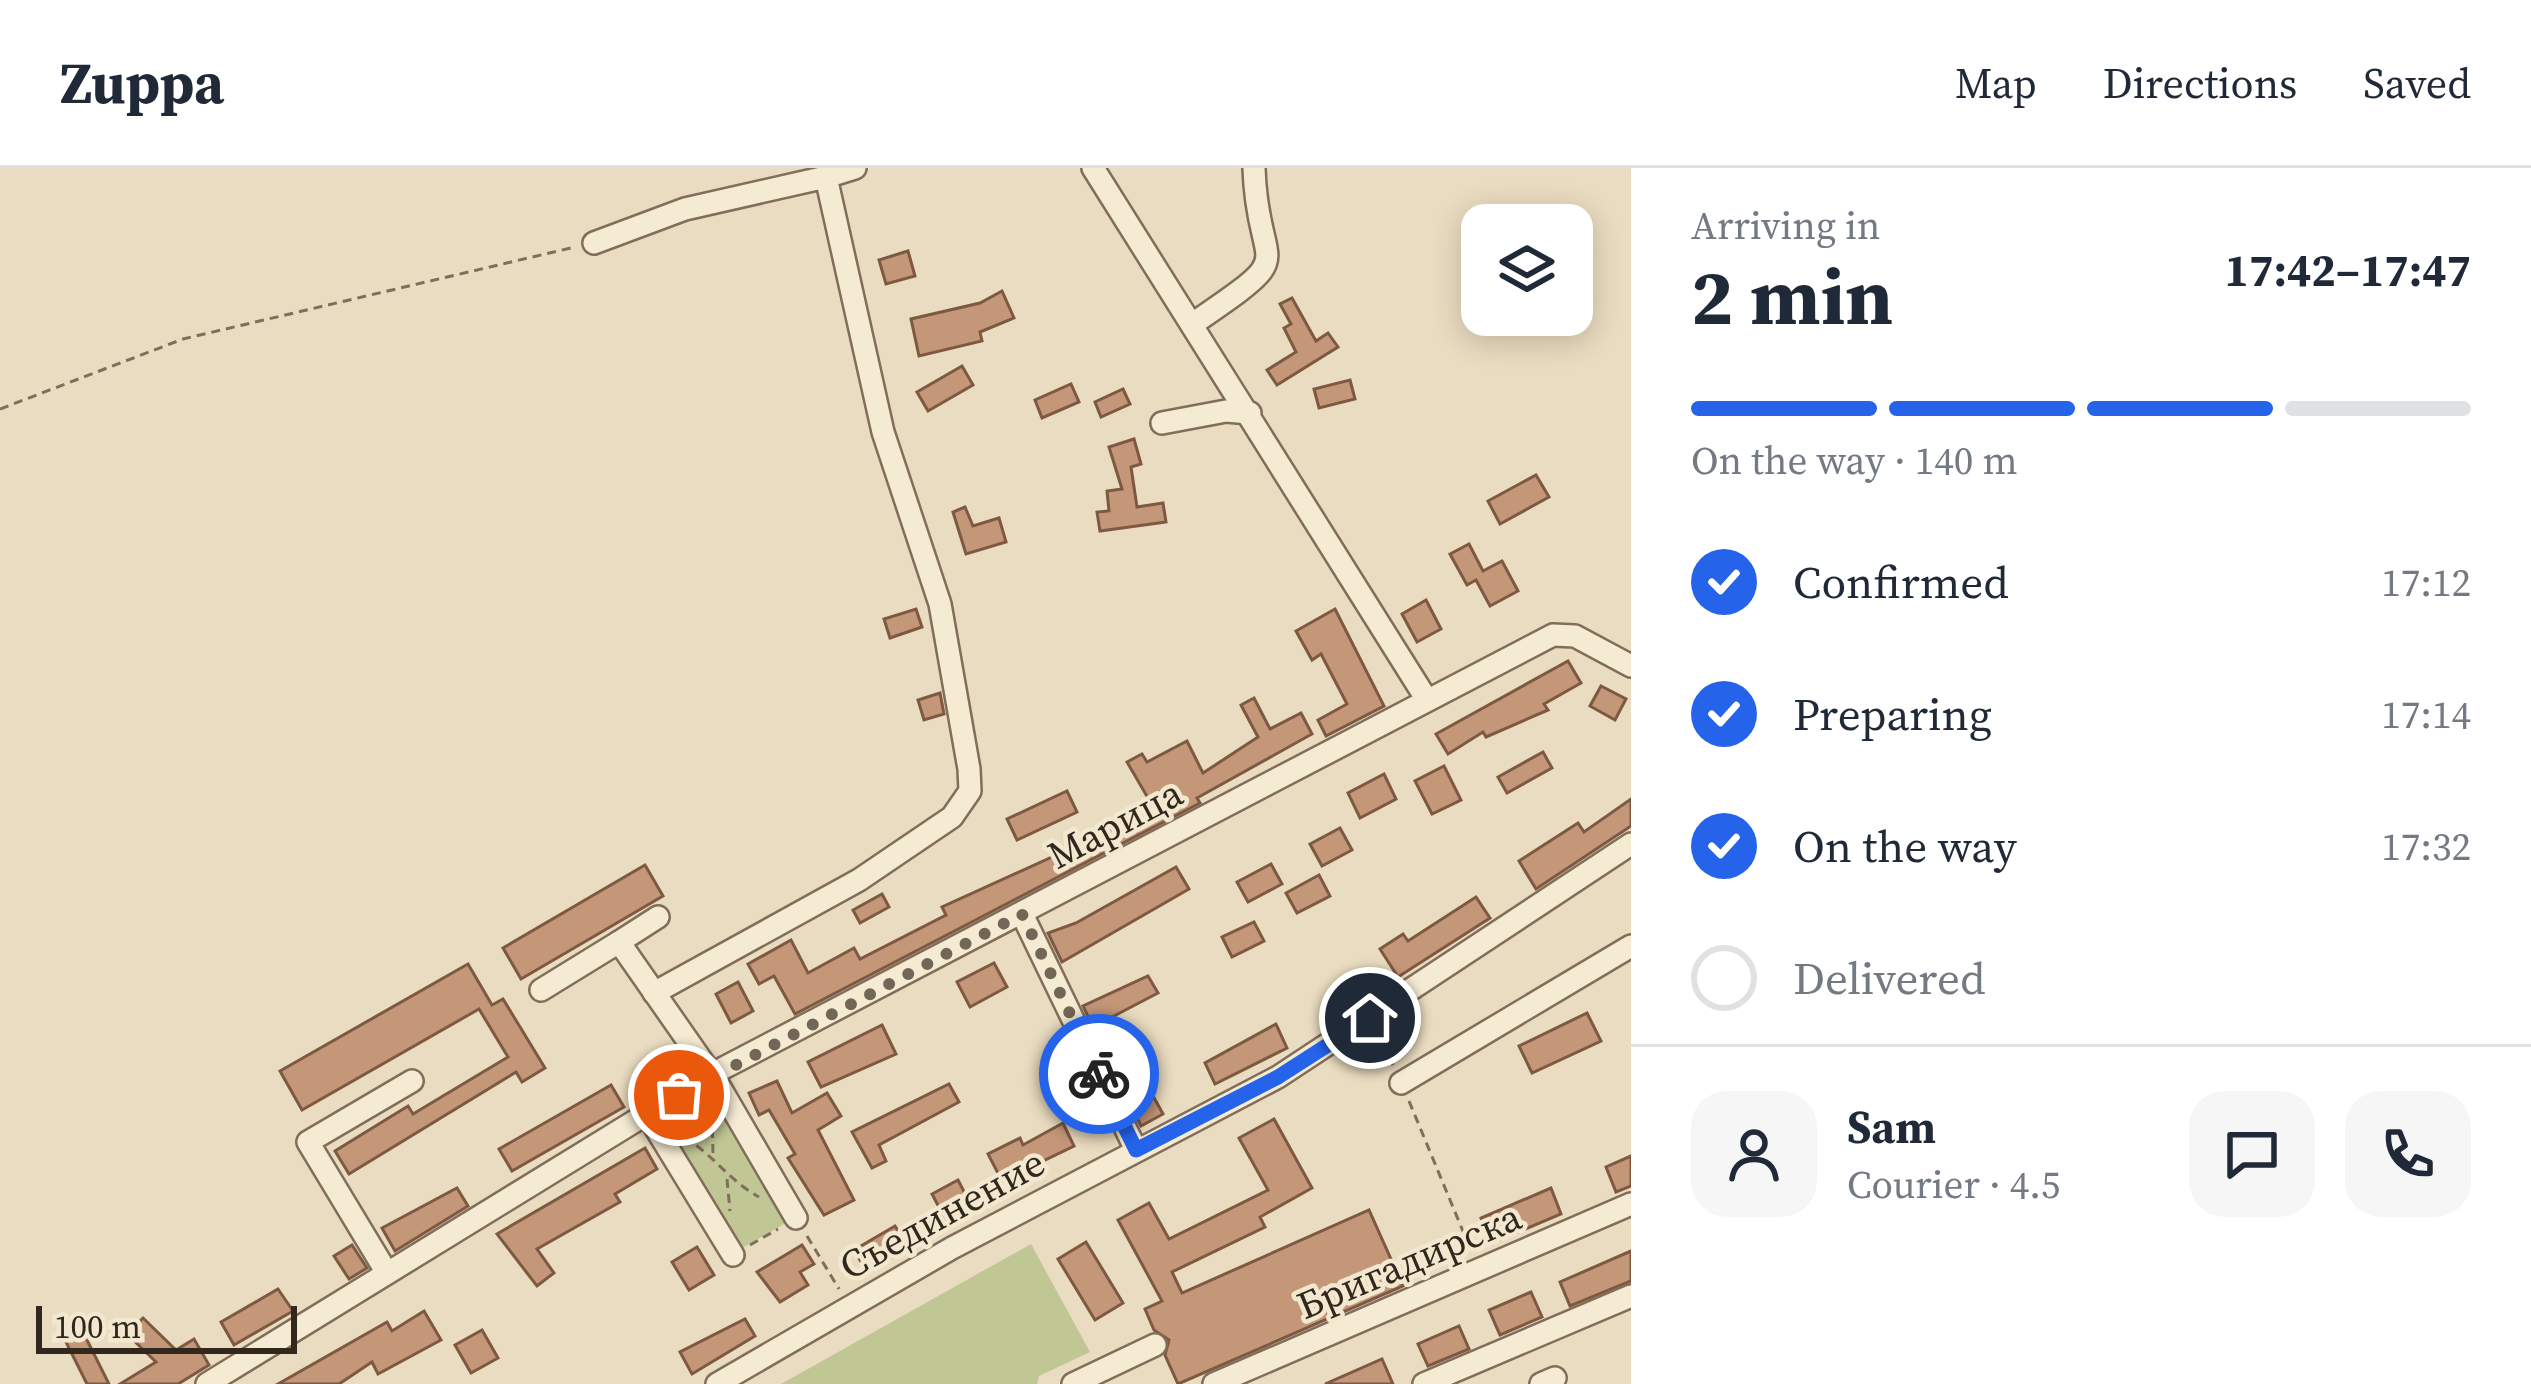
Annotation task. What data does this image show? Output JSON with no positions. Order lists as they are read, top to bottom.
{
  "streets": {
    "street": ["Марица", "Съединение", "Бригадирска"]
  },
  "scale_bar": "100 m",
  "page": {
    "header": "Zuppa",
    "nav": ["Map", "Directions", "Saved"],
    "heading": ["2 min", "Arriving in", "17:42–17:47"],
    "panel": ["Sam", "Courier · 4.5"],
    "bar": "On the way · 140 m",
    "list": [
      ["Confirmed", "17:12"],
      ["Preparing", "17:14"],
      ["On the way", "17:32"],
      "Delivered"
    ],
    "scale": "100 m"
  }
}
